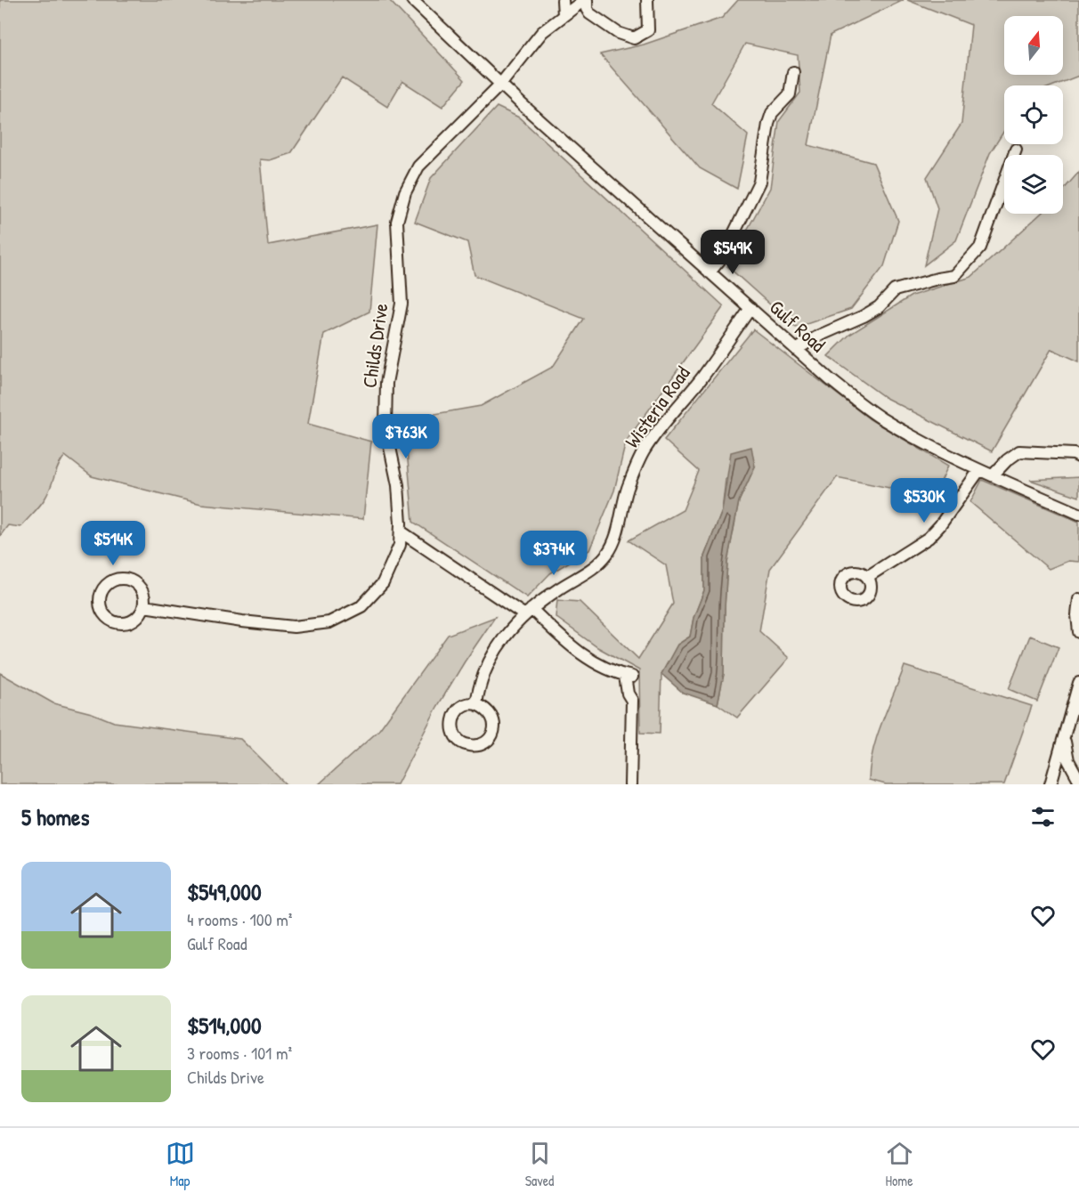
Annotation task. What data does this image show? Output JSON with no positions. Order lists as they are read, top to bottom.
{
  "streets": {
    "street": ["Gulf Road", "Childs Drive", "Wisteria Road"]
  },
  "crossings": [
    ["Gulf Road", "Childs Drive"],
    ["Gulf Road", "Wisteria Road"]
  ],
  "north": "top",
  "page": {
    "price": [
      "$549K",
      "$763K",
      "$530K",
      "$514K",
      "$374K"
    ],
    "heading": "5 homes",
    "list": [
      {
        "name": "$549,000",
        "note": "4 rooms · 100 m² · Gulf Road"
      },
      {
        "name": "$514,000",
        "note": "3 rooms · 101 m² · Childs Drive"
      }
    ],
    "tabs": ["Map", "Saved", "Home"]
  }
}
